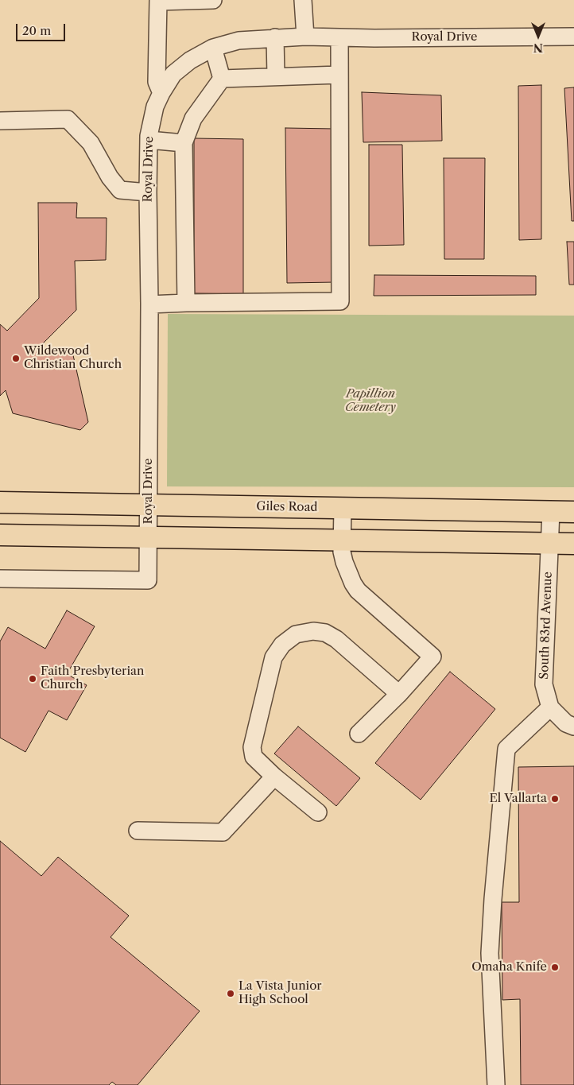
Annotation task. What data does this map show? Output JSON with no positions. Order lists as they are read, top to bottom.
{
  "streets": {
    "main road": ["Giles Road"],
    "street": ["Royal Drive", "South 83rd Avenue"]
  },
  "crossings": [
    ["Royal Drive", "Giles Road"],
    ["Giles Road", "South 83rd Avenue"]
  ],
  "parks": ["Papillion Cemetery"],
  "places": [
    "Wildewood Christian Church",
    "Faith Presbyterian Church",
    "El Vallarta",
    "Omaha Knife",
    "La Vista Junior High School"
  ],
  "scale_bar": "20 m",
  "north": "bottom"
}
